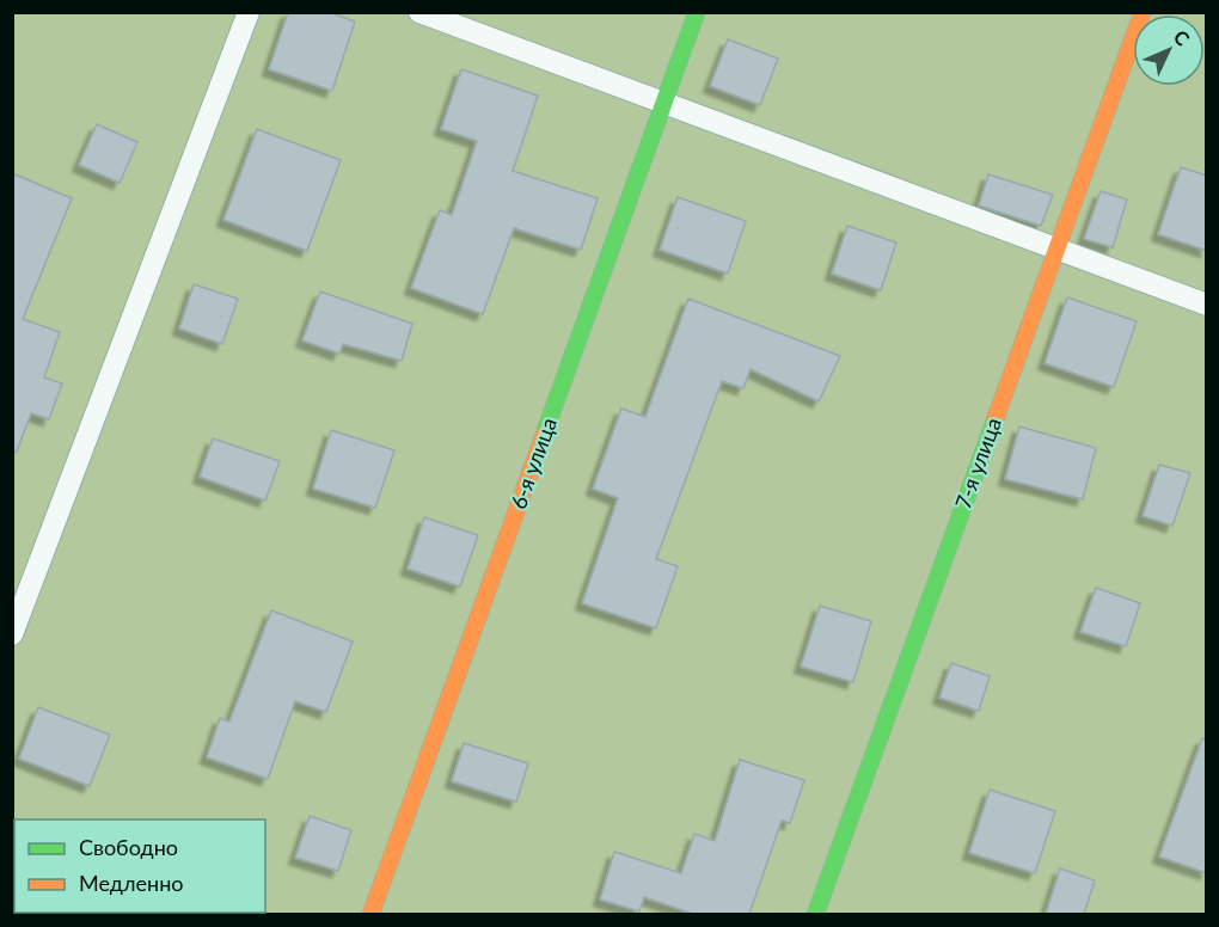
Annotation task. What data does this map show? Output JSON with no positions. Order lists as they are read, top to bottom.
{
  "streets": {
    "street": ["6-я улица", "7-я улица"]
  },
  "legend": ["Свободно", "Медленно"],
  "north": "top right"
}
